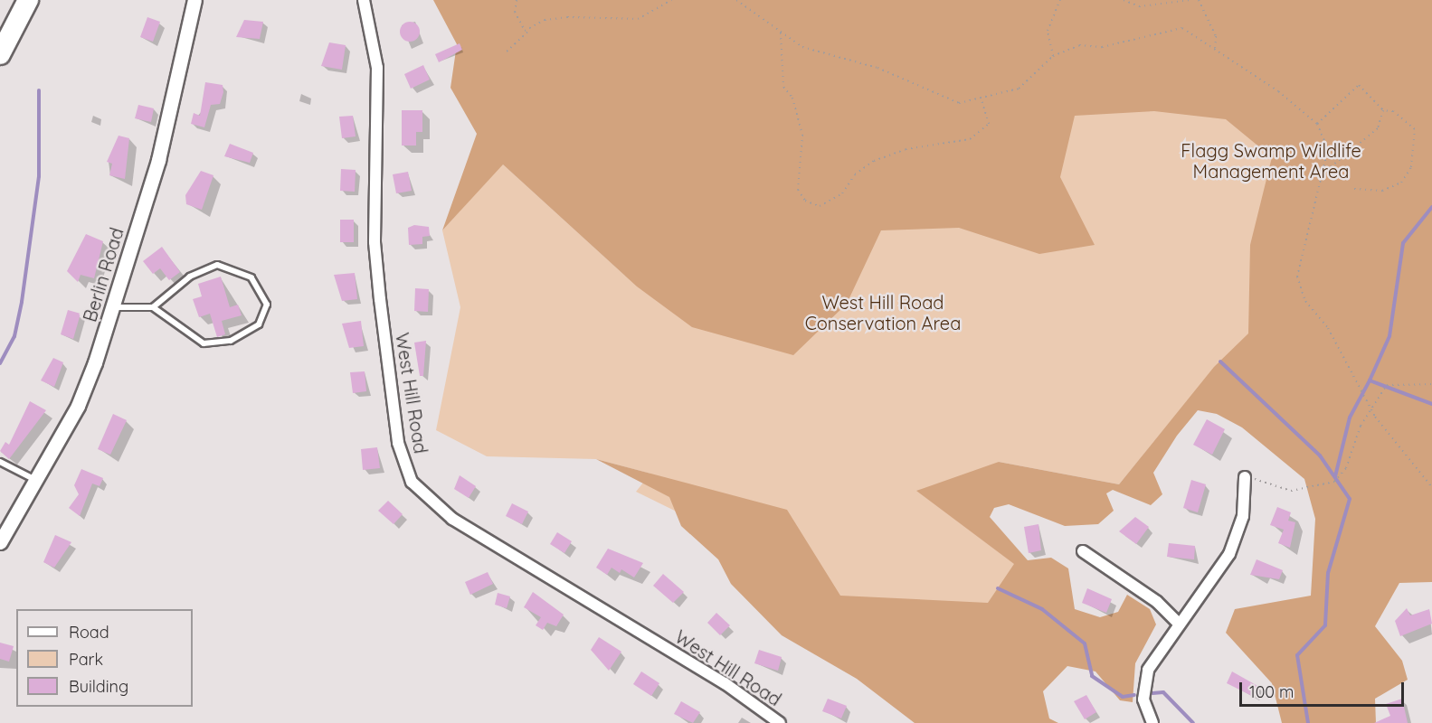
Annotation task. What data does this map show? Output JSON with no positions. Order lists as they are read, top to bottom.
{
  "streets": {
    "street": ["Berlin Road", "West Hill Road"]
  },
  "parks": ["Flagg Swamp Wildlife Management Area", "West Hill Road Conservation Area"],
  "legend": ["Road", "Park", "Building"],
  "scale_bar": "100 m"
}
